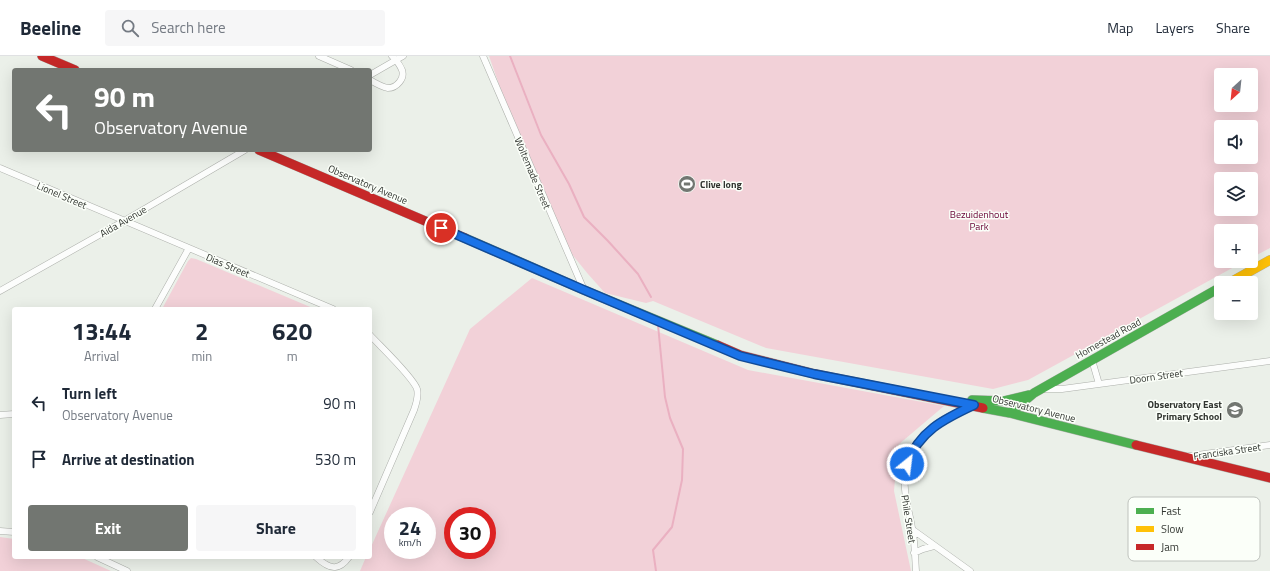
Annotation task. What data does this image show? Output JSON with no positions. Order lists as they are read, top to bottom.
{
  "streets": {
    "main road": ["Observatory Avenue", "Homestead Road"],
    "street": [
      "Woltemade Street",
      "Lionel Street",
      "Aida Avenue",
      "Dias Street",
      "Doorn Street",
      "Franciska Street",
      "Phile Street"
    ]
  },
  "crossings": [
    ["Woltemade Street", "Observatory Avenue"],
    ["Observatory Avenue", "Homestead Road"],
    ["Observatory Avenue", "Franciska Street"],
    ["Observatory Avenue", "Phile Street"],
    ["Lionel Street", "Aida Avenue"],
    ["Lionel Street", "Dias Street"],
    ["Aida Avenue", "Dias Street"],
    ["Homestead Road", "Doorn Street"]
  ],
  "parks": ["Bezuidenhout Park"],
  "places": {
    "sports": ["Clive long"],
    "school or university": ["Observatory East Primary School"]
  },
  "legend": ["Fast", "Slow", "Jam"],
  "north": "bottom left",
  "page": {
    "header": "Beeline",
    "search": "Search here",
    "nav": ["Map", "Layers", "Share"],
    "map_buttons": ["+", "−"],
    "turn": ["90 m", "Observatory Avenue"],
    "eta": [
      "13:44",
      "Arrival",
      "2",
      "min",
      "620",
      "m"
    ],
    "list": [
      {
        "name": "Turn left",
        "note": "Observatory Avenue",
        "value": "90 m"
      },
      {
        "name": "Arrive at destination",
        "value": "530 m"
      }
    ],
    "buttons": ["Exit", "Share"],
    "speed": "24 km/h",
    "limit": "30"
  }
}
